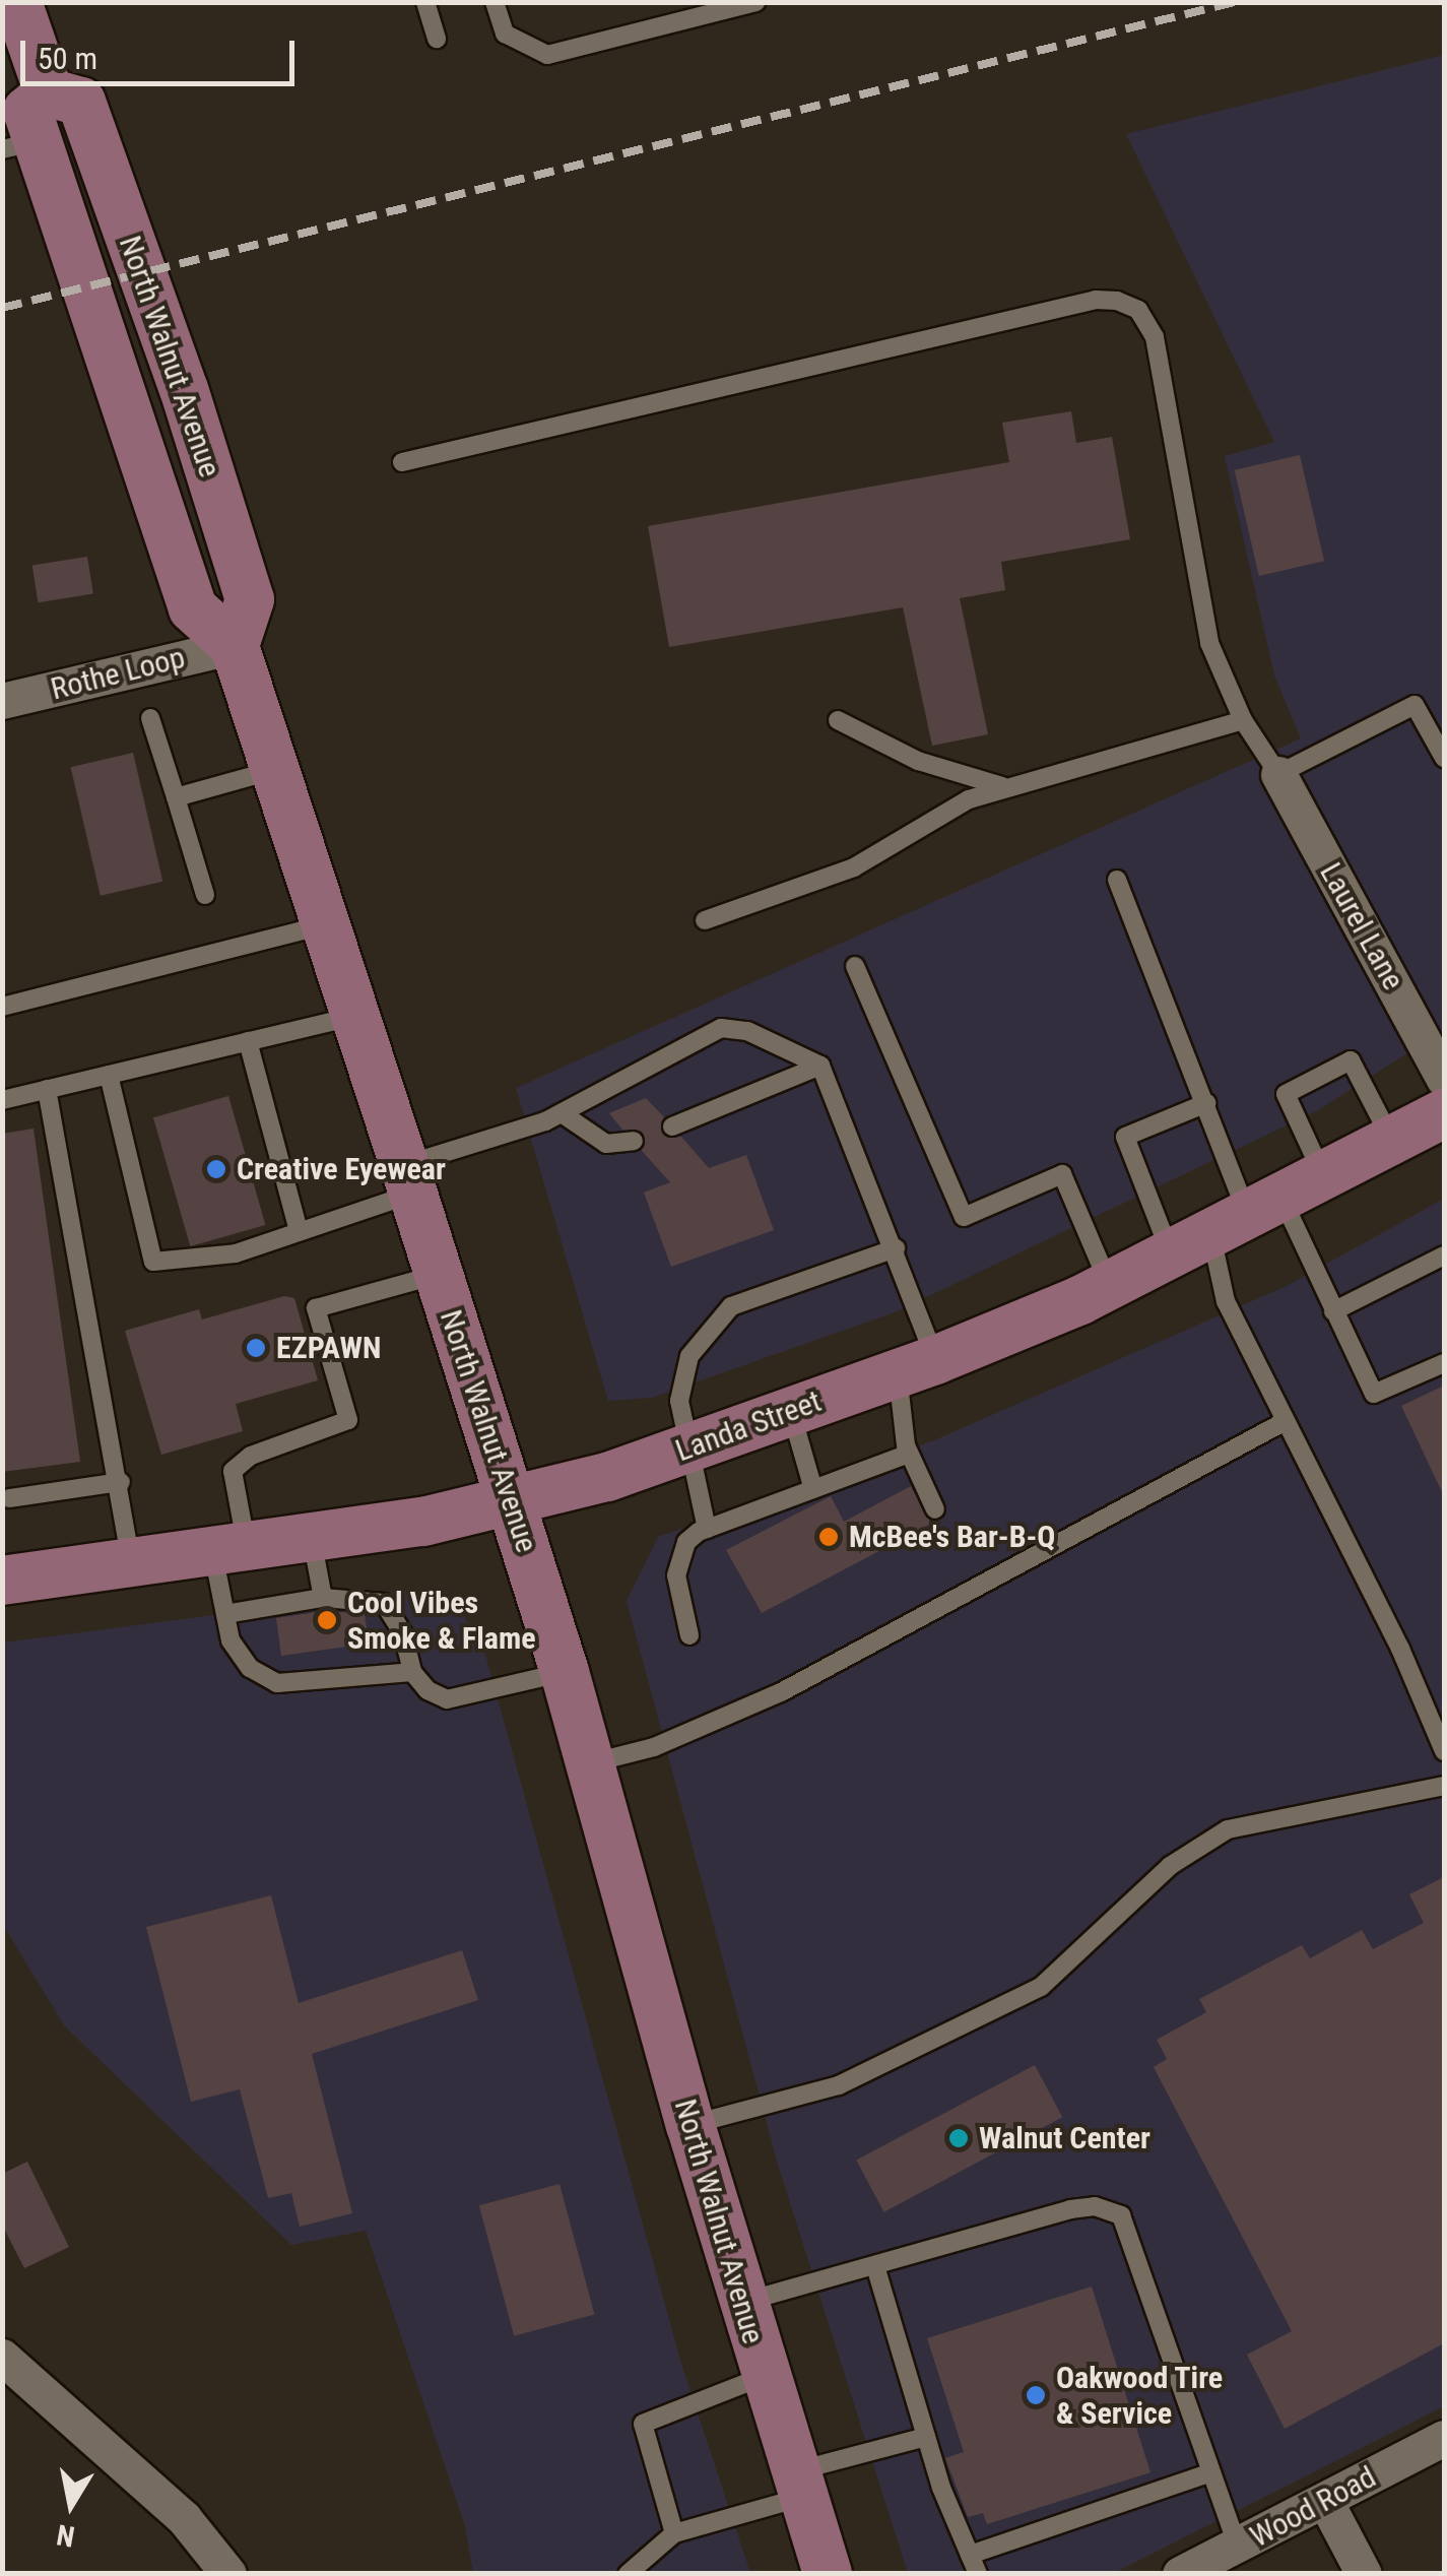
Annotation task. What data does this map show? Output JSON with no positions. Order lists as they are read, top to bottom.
{
  "streets": {
    "main road": ["North Walnut Avenue", "Landa Street"],
    "street": ["Rothe Loop", "Laurel Lane", "Wood Road"]
  },
  "crossings": [
    ["North Walnut Avenue", "Rothe Loop"],
    ["North Walnut Avenue", "Landa Street"]
  ],
  "places": [
    "Creative Eyewear",
    "EZPAWN",
    "McBee's Bar-B-Q",
    "Cool Vibes Smoke & Flame",
    "Walnut Center",
    "Oakwood Tire & Service"
  ],
  "scale_bar": "50 m",
  "north": "bottom"
}
